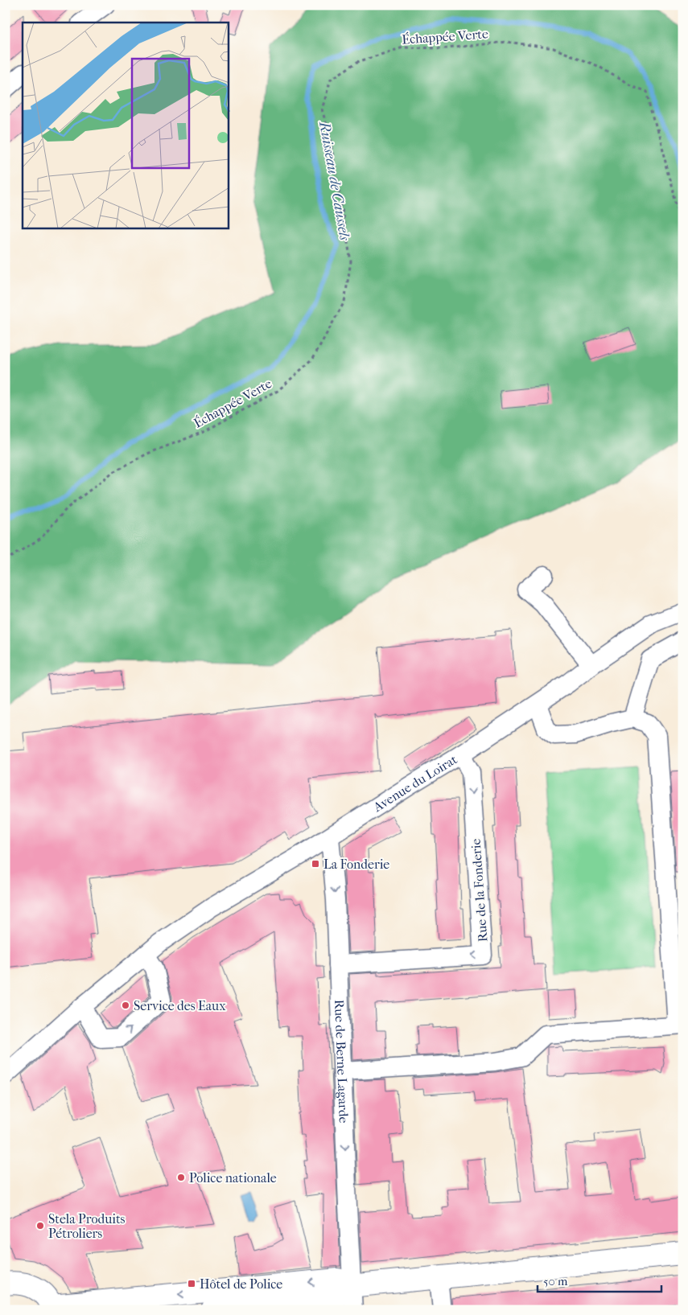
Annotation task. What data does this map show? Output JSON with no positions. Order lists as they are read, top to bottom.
{
  "streets": {
    "street": ["Avenue du Loirat", "Rue de la Fonderie", "Rue de Berne Lagarde"],
    "path": ["Échappée Verte"]
  },
  "crossings": [
    ["Avenue du Loirat", "Rue de la Fonderie"],
    ["Avenue du Loirat", "Rue de Berne Lagarde"],
    ["Rue de la Fonderie", "Rue de Berne Lagarde"]
  ],
  "one_way": ["Rue de Berne Lagarde"],
  "water": ["Ruisseau de Caussels"],
  "places": {
    "transit": ["La Fonderie", "Hôtel de Police"],
    "other": ["Service des Eaux", "Police nationale", "Stela Produits Pétroliers"]
  },
  "scale_bar": "50 m"
}
